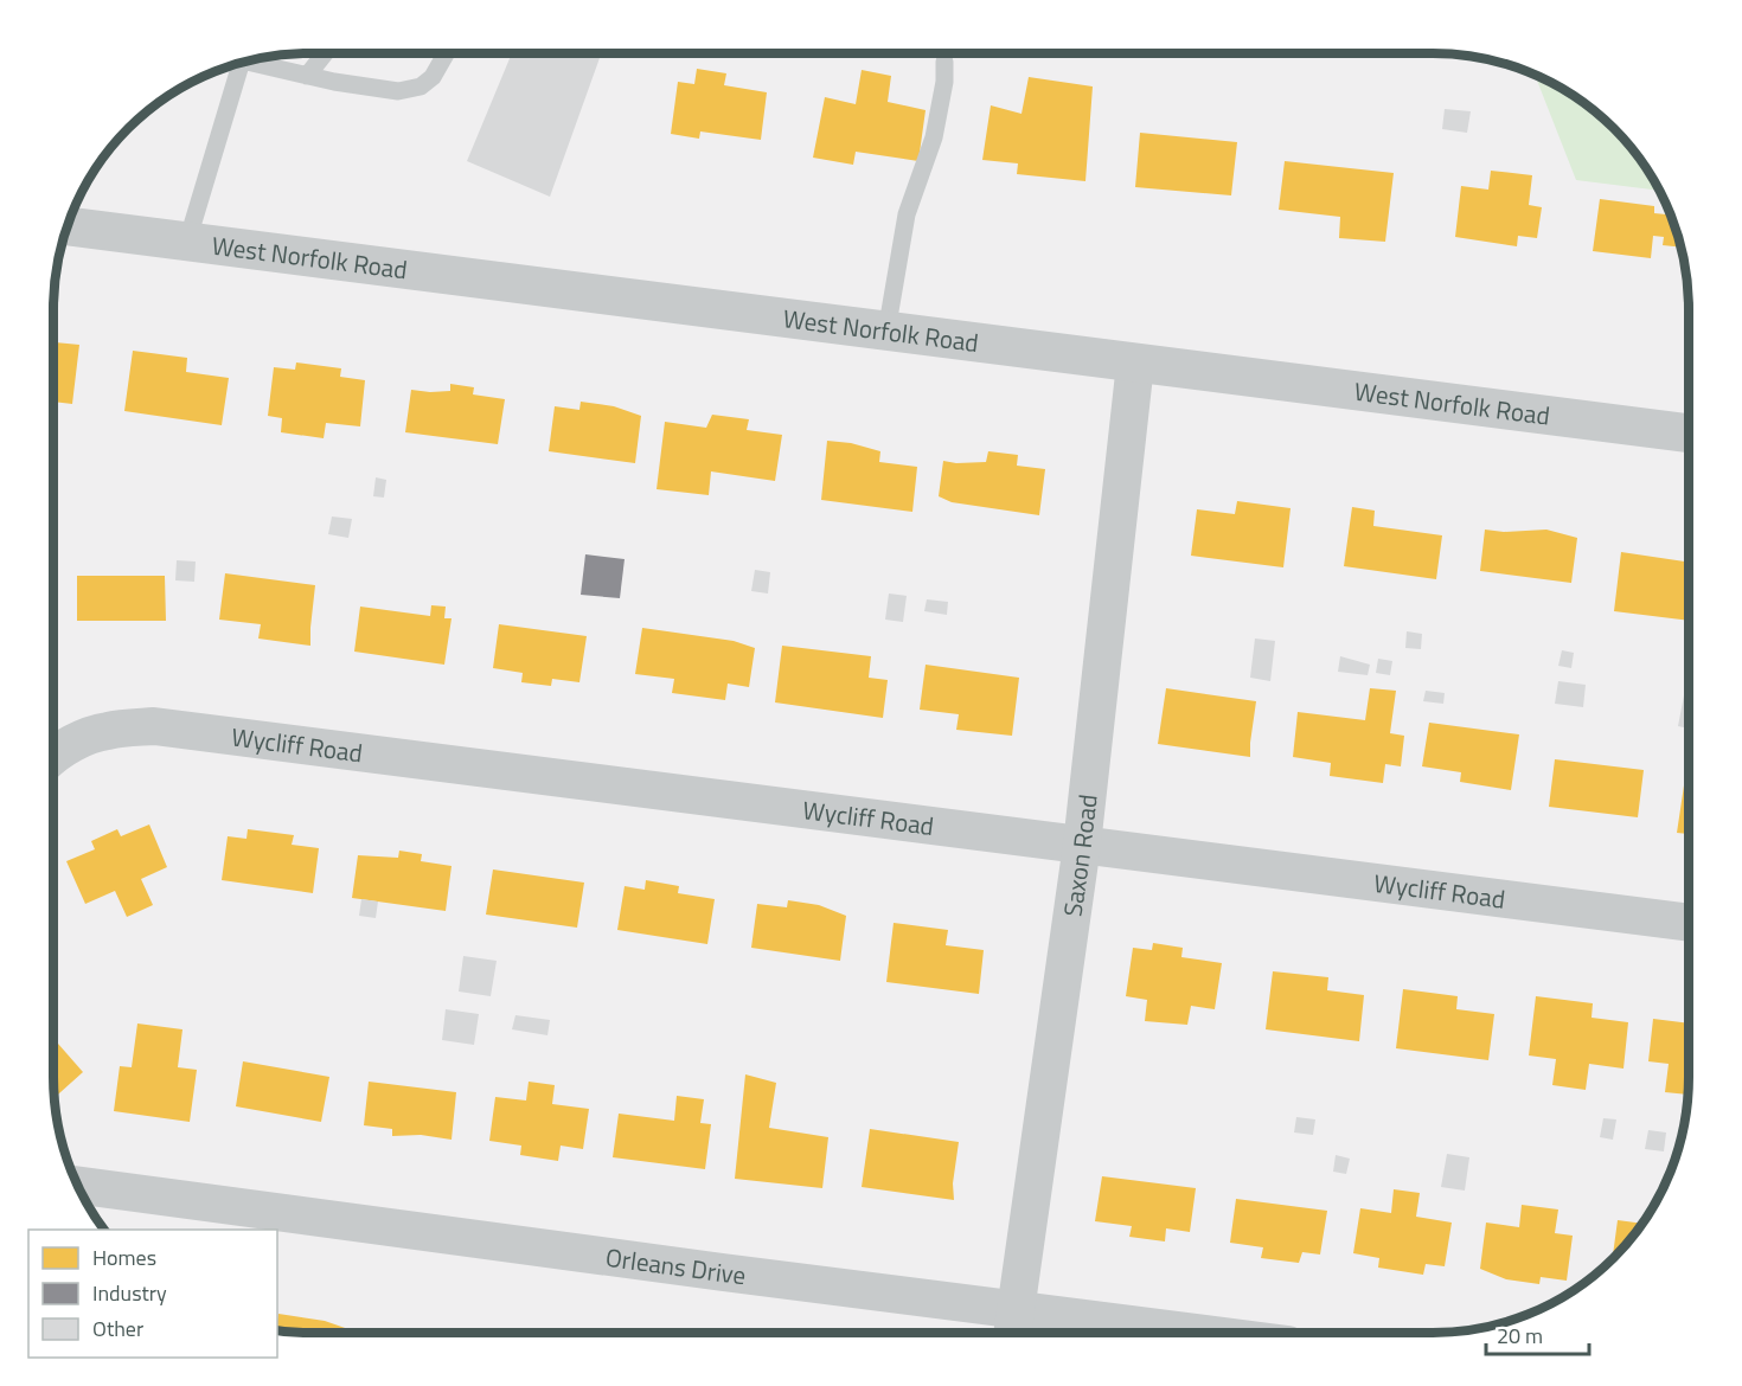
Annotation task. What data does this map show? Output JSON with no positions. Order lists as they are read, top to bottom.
{
  "streets": {
    "street": [
      "West Norfolk Road",
      "Wycliff Road",
      "Saxon Road",
      "Orleans Drive"
    ]
  },
  "crossings": [
    ["West Norfolk Road", "Saxon Road"],
    ["Wycliff Road", "Saxon Road"],
    ["Saxon Road", "Orleans Drive"]
  ],
  "legend": ["Homes", "Industry", "Other"],
  "scale_bar": "20 m"
}
